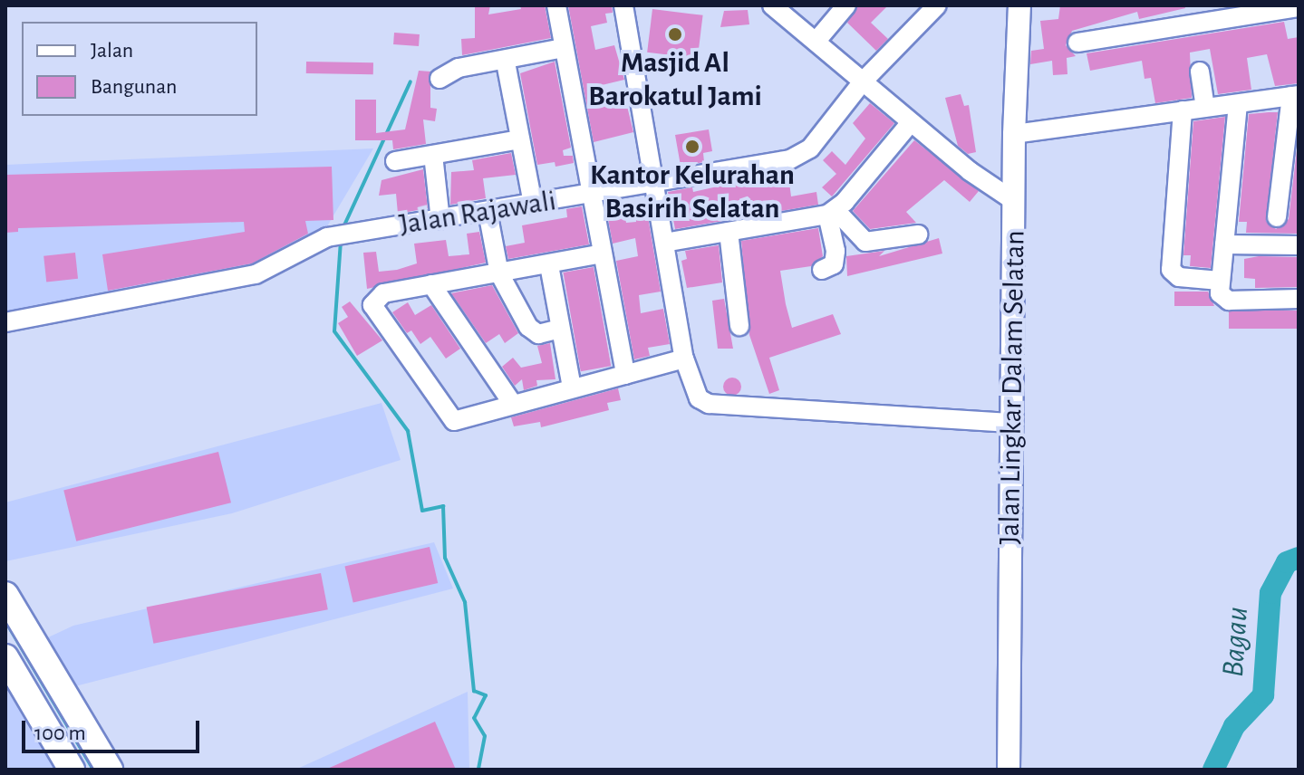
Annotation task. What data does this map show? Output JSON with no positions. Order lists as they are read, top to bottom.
{
  "streets": {
    "main road": ["Jalan Lingkar Dalam Selatan"],
    "street": ["Jalan Rajawali"]
  },
  "water": ["Bagau"],
  "places": ["Masjid Al Barokatul Jami", "Kantor Kelurahan Basirih Selatan"],
  "legend": ["Jalan", "Bangunan"],
  "scale_bar": "100 m"
}
